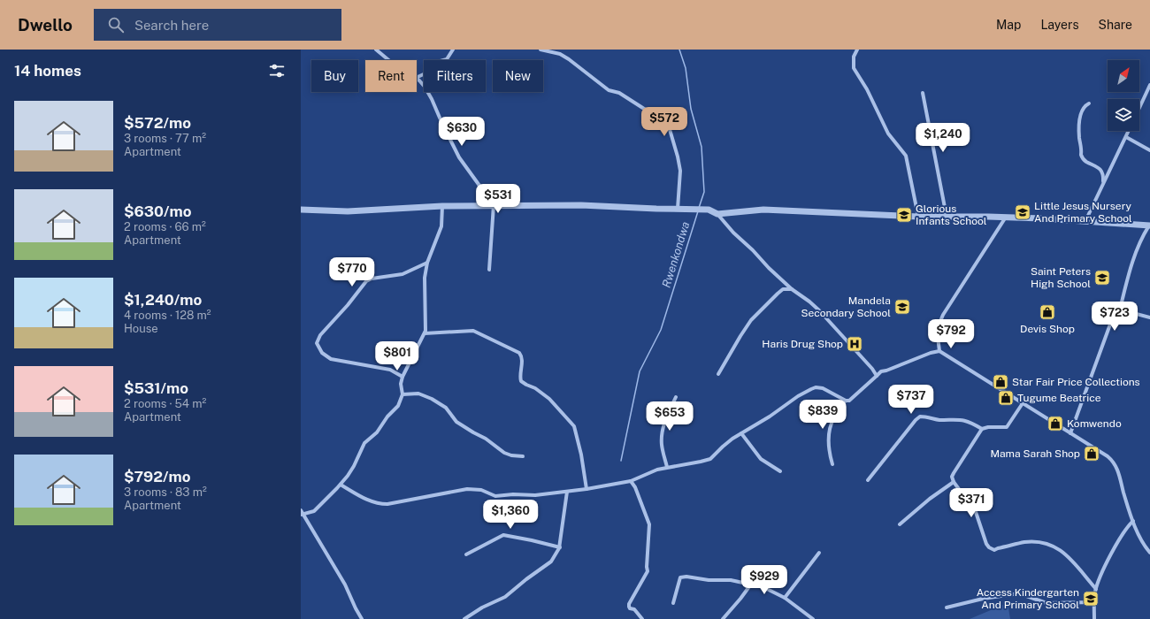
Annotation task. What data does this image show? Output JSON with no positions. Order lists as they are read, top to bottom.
{
  "water": ["Rwenkondwa"],
  "places": {
    "school or university": [
      "Little Jesus Nursery And Primary School",
      "Glorious Infants School",
      "Saint Peters High School",
      "Mandela Secondary School",
      "Access Kindergarten And Primary School"
    ],
    "shop": [
      "Devis Shop",
      "Star Fair Price Collections",
      "Tugume Beatrice",
      "Komwendo",
      "Mama Sarah Shop"
    ],
    "hospital": ["Haris Drug Shop"]
  },
  "north": "top right",
  "page": {
    "header": "Dwello",
    "search": "Search here",
    "nav": ["Map", "Layers", "Share"],
    "heading": "14 homes",
    "chip": [
      "Buy",
      "Rent",
      "Filters",
      "New"
    ],
    "list": [
      {
        "name": "$572/mo",
        "note": "3 rooms · 77 m² · Apartment"
      },
      {
        "name": "$630/mo",
        "note": "2 rooms · 66 m² · Apartment"
      },
      {
        "name": "$1,240/mo",
        "note": "4 rooms · 128 m² · House"
      },
      {
        "name": "$531/mo",
        "note": "2 rooms · 54 m² · Apartment"
      },
      {
        "name": "$792/mo",
        "note": "3 rooms · 83 m² · Apartment"
      }
    ],
    "price": [
      "$572",
      "$630",
      "$1,240",
      "$531",
      "$770",
      "$723",
      "$792",
      "$801",
      "$737",
      "$839",
      "$653",
      "$371",
      "$1,360",
      "$929"
    ]
  }
}
